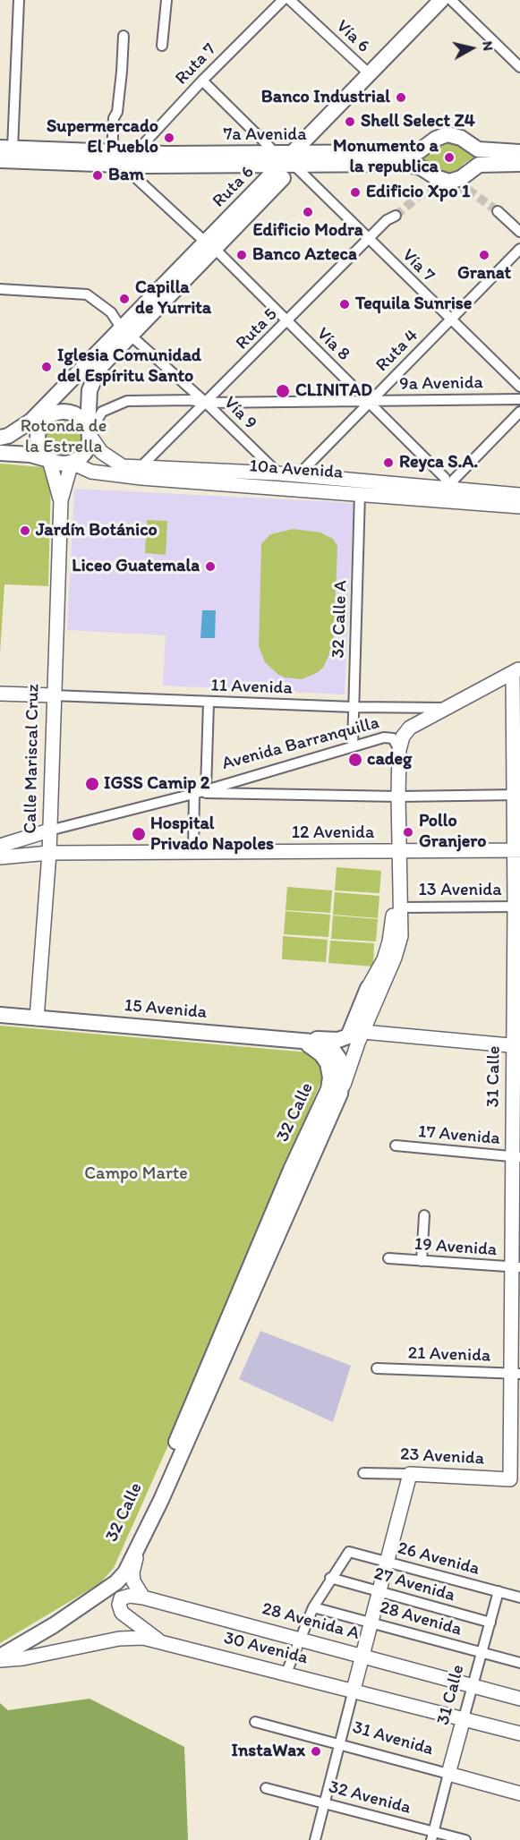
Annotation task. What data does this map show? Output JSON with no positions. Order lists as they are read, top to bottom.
{
  "streets": {
    "main road": [
      "7a Avenida",
      "Ruta 6",
      "15 Avenida",
      "32 Calle"
    ],
    "street": [
      "Vía 6",
      "Ruta 7",
      "Vía 7",
      "Ruta 5",
      "Vía 8",
      "Ruta 4",
      "9a Avenida",
      "Vía 9",
      "10a Avenida",
      "32 Calle A",
      "11 Avenida",
      "Avenida Barranquilla",
      "Calle Mariscal Cruz",
      "12 Avenida",
      "13 Avenida",
      "31 Calle",
      "17 Avenida",
      "19 Avenida",
      "21 Avenida",
      "23 Avenida",
      "26 Avenida",
      "27 Avenida",
      "28 Avenida",
      "28 Avenida A",
      "30 Avenida",
      "31 Avenida",
      "32 Avenida"
    ]
  },
  "crossings": [
    ["Vía 6", "Ruta 6"],
    ["Ruta 7", "7a Avenida"],
    ["Ruta 7", "Vía 7"],
    ["7a Avenida", "Ruta 6"],
    ["7a Avenida", "Vía 7"],
    ["7a Avenida", "Vía 8"],
    ["Ruta 6", "Vía 7"],
    ["Ruta 6", "Vía 8"],
    ["Ruta 6", "9a Avenida"],
    ["Ruta 6", "Vía 9"],
    ["Ruta 6", "10a Avenida"],
    ["Ruta 6", "Calle Mariscal Cruz"],
    ["Vía 7", "Ruta 5"],
    ["Vía 7", "Ruta 4"],
    ["Ruta 5", "Vía 8"],
    ["Ruta 5", "9a Avenida"],
    ["Ruta 5", "Vía 9"],
    ["Ruta 5", "10a Avenida"],
    ["Vía 8", "Ruta 4"],
    ["Vía 8", "9a Avenida"],
    ["Vía 8", "10a Avenida"],
    ["Ruta 4", "9a Avenida"],
    ["Ruta 4", "10a Avenida"],
    ["9a Avenida", "Vía 9"],
    ["9a Avenida", "10a Avenida"],
    ["9a Avenida", "Calle Mariscal Cruz"],
    ["Vía 9", "10a Avenida"],
    ["10a Avenida", "32 Calle A"],
    ["10a Avenida", "Calle Mariscal Cruz"],
    ["32 Calle A", "11 Avenida"],
    ["32 Calle A", "Avenida Barranquilla"],
    ["11 Avenida", "Avenida Barranquilla"],
    ["11 Avenida", "Calle Mariscal Cruz"],
    ["Avenida Barranquilla", "Calle Mariscal Cruz"],
    ["Avenida Barranquilla", "31 Calle"],
    ["Avenida Barranquilla", "32 Calle"],
    ["Calle Mariscal Cruz", "12 Avenida"],
    ["Calle Mariscal Cruz", "15 Avenida"],
    ["12 Avenida", "31 Calle"],
    ["12 Avenida", "32 Calle"],
    ["13 Avenida", "31 Calle"],
    ["13 Avenida", "32 Calle"],
    ["15 Avenida", "32 Calle"],
    ["31 Calle", "17 Avenida"],
    ["31 Calle", "19 Avenida"],
    ["31 Calle", "21 Avenida"],
    ["31 Calle", "23 Avenida"],
    ["31 Calle", "26 Avenida"],
    ["31 Calle", "27 Avenida"],
    ["31 Calle", "28 Avenida"],
    ["31 Calle", "28 Avenida A"],
    ["31 Calle", "30 Avenida"],
    ["31 Calle", "31 Avenida"],
    ["31 Calle", "32 Avenida"],
    ["26 Avenida", "27 Avenida"]
  ],
  "parks": ["Rotonda de la Estrella", "Campo Marte"],
  "places": [
    "Banco Industrial",
    "Shell Select Z4",
    "Supermercado El Pueblo",
    "Monumento a la republica",
    "Bam",
    "Edificio Xpo 1",
    "Edificio Modra",
    "Banco Azteca",
    "Granat",
    "Capilla de Yurrita",
    "Tequila Sunrise",
    "Iglesia Comunidad del Espíritu Santo",
    "CLINITAD",
    "Reyca S.A.",
    "Jardín Botánico",
    "Liceo Guatemala",
    "cadeg",
    "IGSS Camip 2",
    "Pollo Granjero",
    "Hospital Privado Napoles",
    "InstaWax"
  ],
  "north": "right"
}
